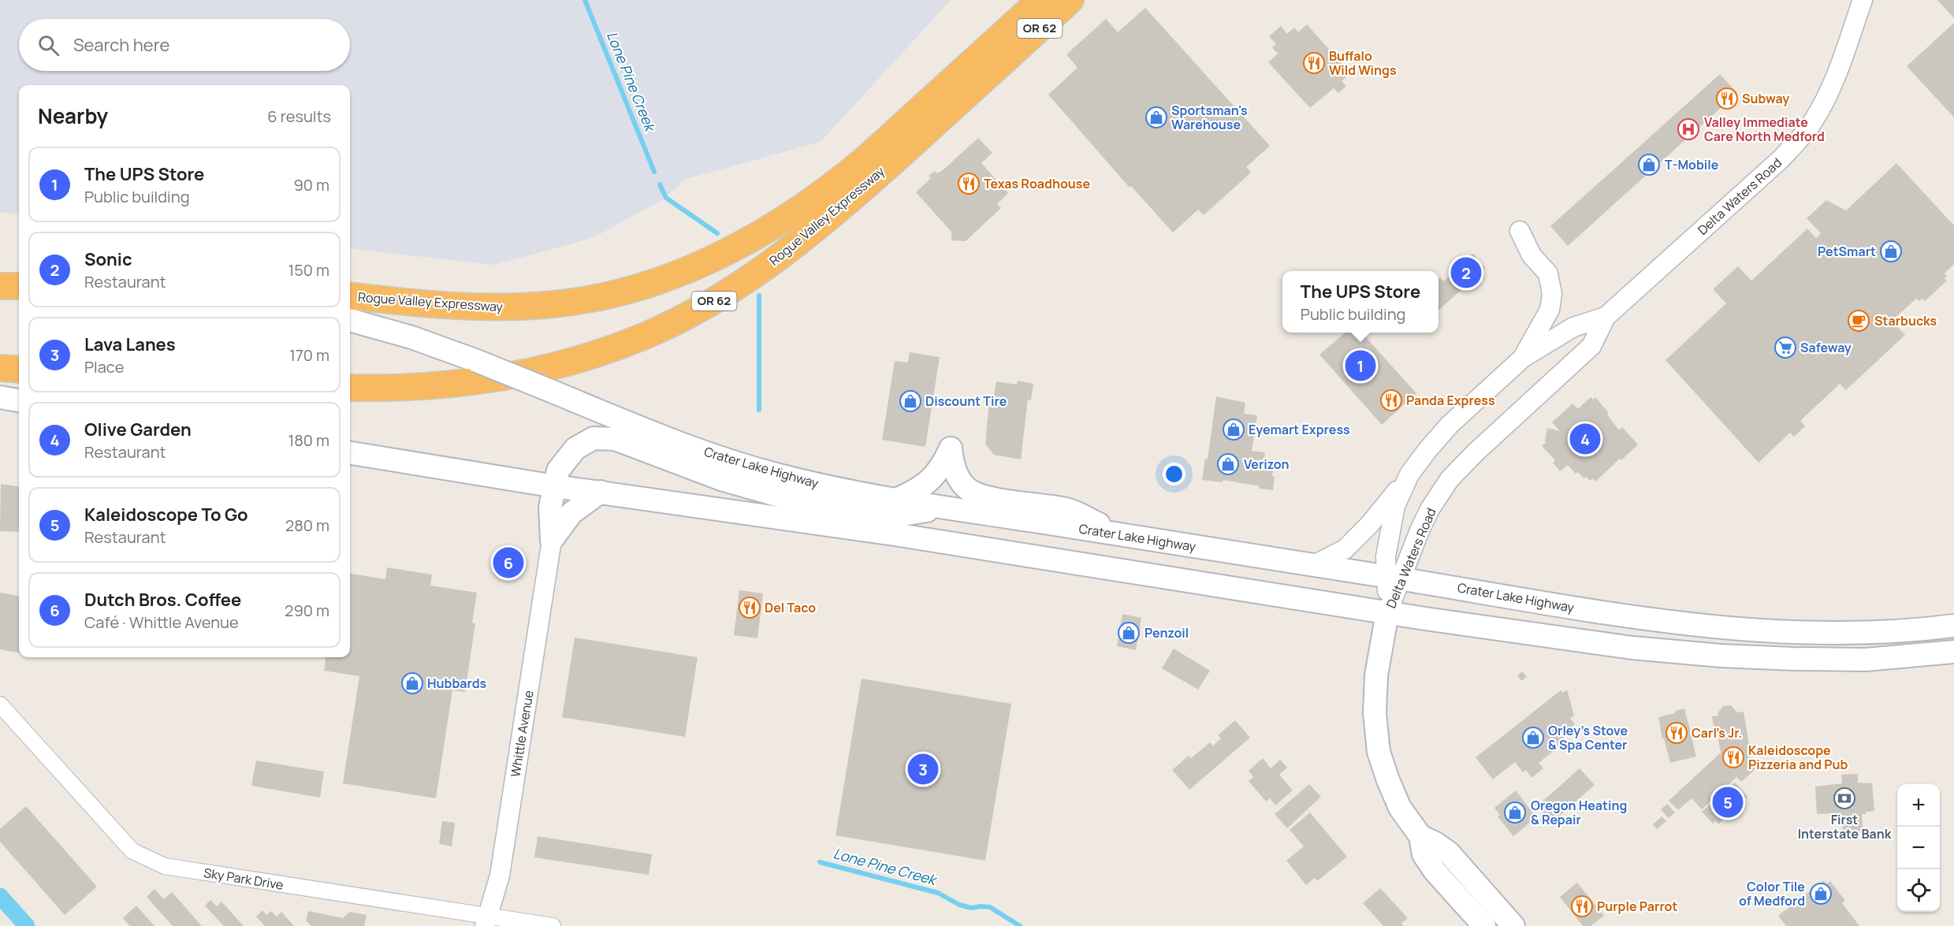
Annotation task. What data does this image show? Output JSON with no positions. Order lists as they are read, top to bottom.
{
  "streets": {
    "highway": ["OR 62", "Rogue Valley Expressway"],
    "main road": ["Delta Waters Road", "Crater Lake Highway"],
    "street": ["Whittle Avenue", "Sky Park Drive"]
  },
  "crossings": [
    ["Delta Waters Road", "Crater Lake Highway"],
    ["Whittle Avenue", "Sky Park Drive"]
  ],
  "water": ["Lone Pine Creek"],
  "places": {
    "restaurant": [
      "Buffalo Wild Wings",
      "Subway",
      "Texas Roadhouse",
      "Panda Express",
      "Del Taco",
      "Carl's Jr.",
      "Kaleidoscope Pizzeria and Pub",
      "Purple Parrot"
    ],
    "shop": [
      "Sportsman's Warehouse",
      "T-Mobile",
      "PetSmart",
      "Discount Tire",
      "Eyemart Express",
      "Verizon",
      "Penzoil",
      "Hubbards",
      "Orley's Stove & Spa Center",
      "Oregon Heating & Repair",
      "Color Tile of Medford"
    ],
    "hospital": ["Valley Immediate Care North Medford"],
    "cafe": ["Starbucks"],
    "supermarket": ["Safeway"],
    "bank": ["First Interstate Bank"]
  },
  "page": {
    "search": "Search here",
    "heading": ["Nearby", "6 results"],
    "list": [
      {
        "mark": "1",
        "name": "The UPS Store",
        "note": "Public building",
        "value": "90 m"
      },
      {
        "mark": "2",
        "name": "Sonic",
        "note": "Restaurant",
        "value": "150 m"
      },
      {
        "mark": "3",
        "name": "Lava Lanes",
        "note": "Place",
        "value": "170 m"
      },
      {
        "mark": "4",
        "name": "Olive Garden",
        "note": "Restaurant",
        "value": "180 m"
      },
      {
        "mark": "5",
        "name": "Kaleidoscope To Go",
        "note": "Restaurant",
        "value": "280 m"
      },
      {
        "mark": "6",
        "name": "Dutch Bros. Coffee",
        "note": "Café · Whittle Avenue",
        "value": "290 m"
      }
    ],
    "pins": [
      "2",
      "1",
      "4",
      "6",
      "3",
      "5"
    ],
    "popup": ["The UPS Store", "Public building"],
    "map_buttons": ["+", "−"]
  }
}
